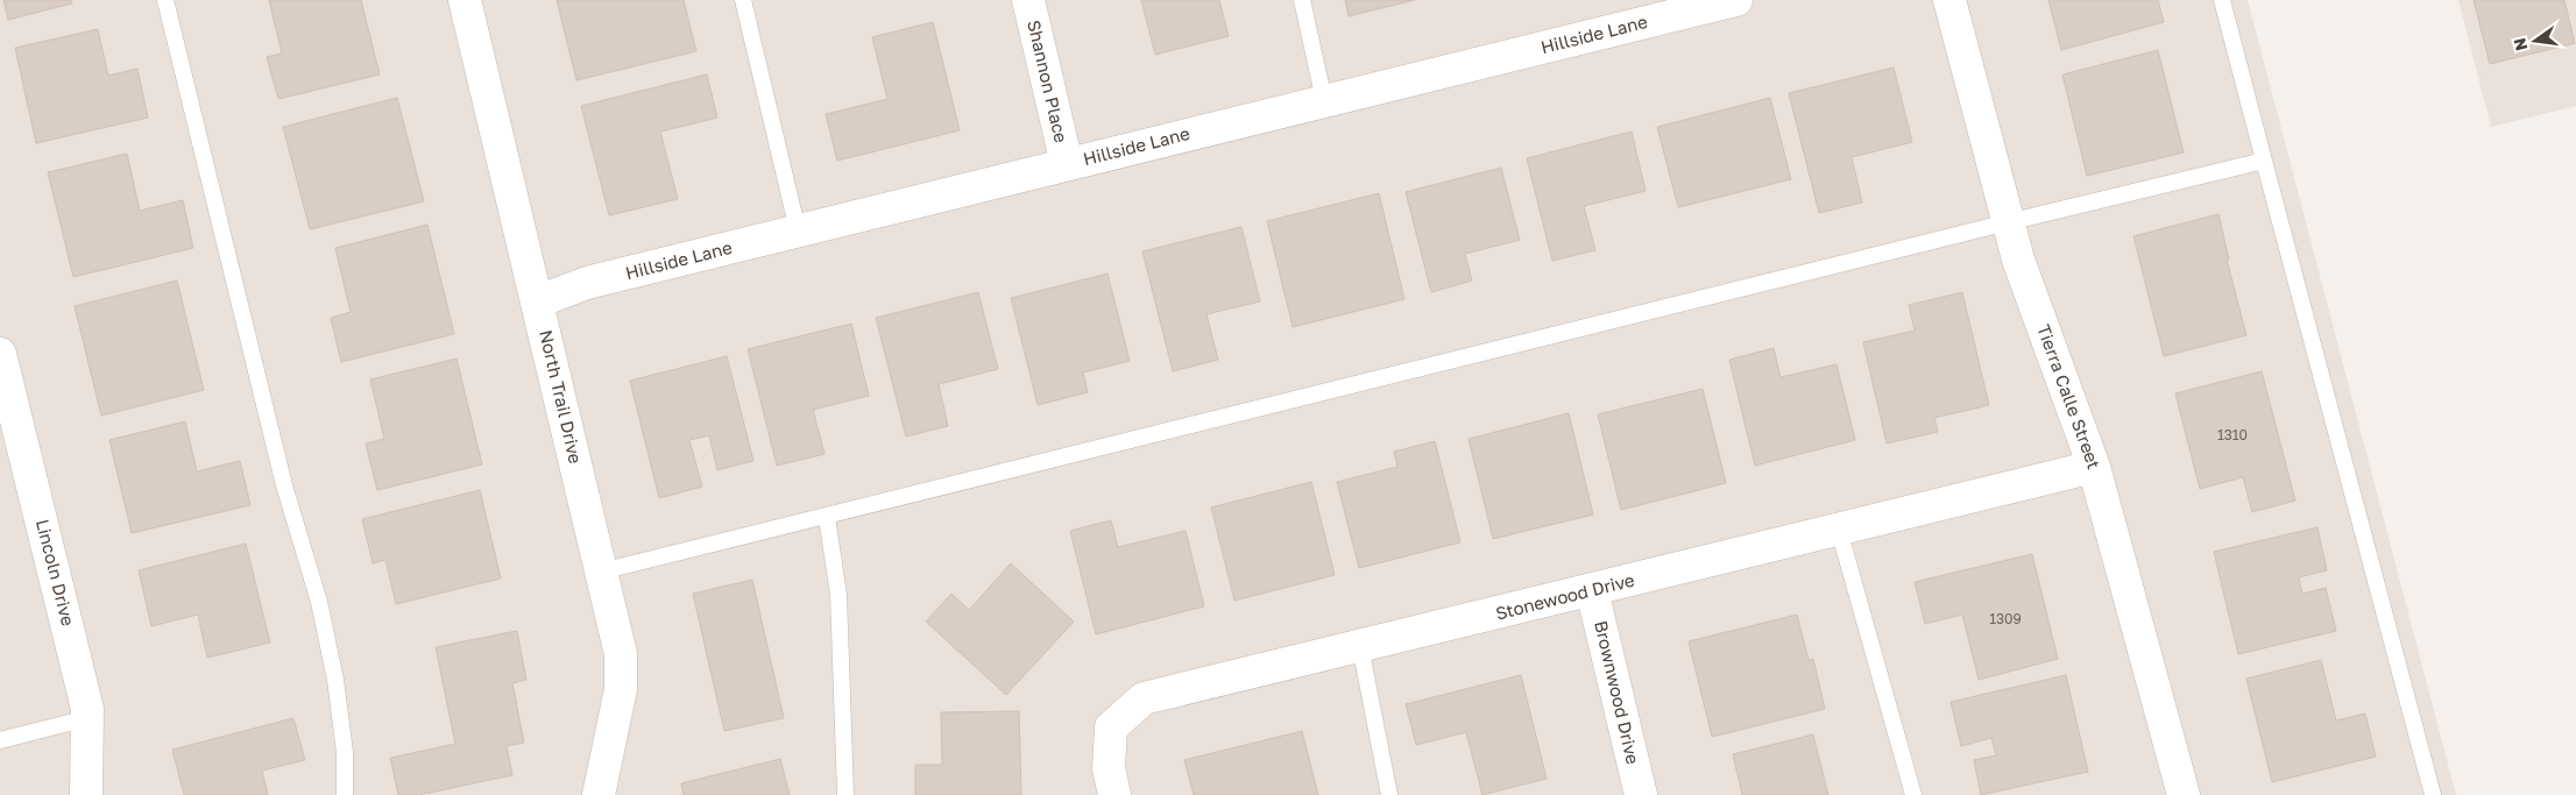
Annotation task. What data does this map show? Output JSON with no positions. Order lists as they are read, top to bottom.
{
  "streets": {
    "street": [
      "Hillside Lane",
      "Shannon Place",
      "North Trail Drive",
      "Tierra Calle Street",
      "Lincoln Drive",
      "Stonewood Drive",
      "Brownwood Drive"
    ]
  },
  "crossings": [
    ["Hillside Lane", "Shannon Place"],
    ["Hillside Lane", "North Trail Drive"],
    ["Tierra Calle Street", "Stonewood Drive"],
    ["Stonewood Drive", "Brownwood Drive"]
  ],
  "house_numbers": ["1310", "1309"],
  "north": "left"
}
